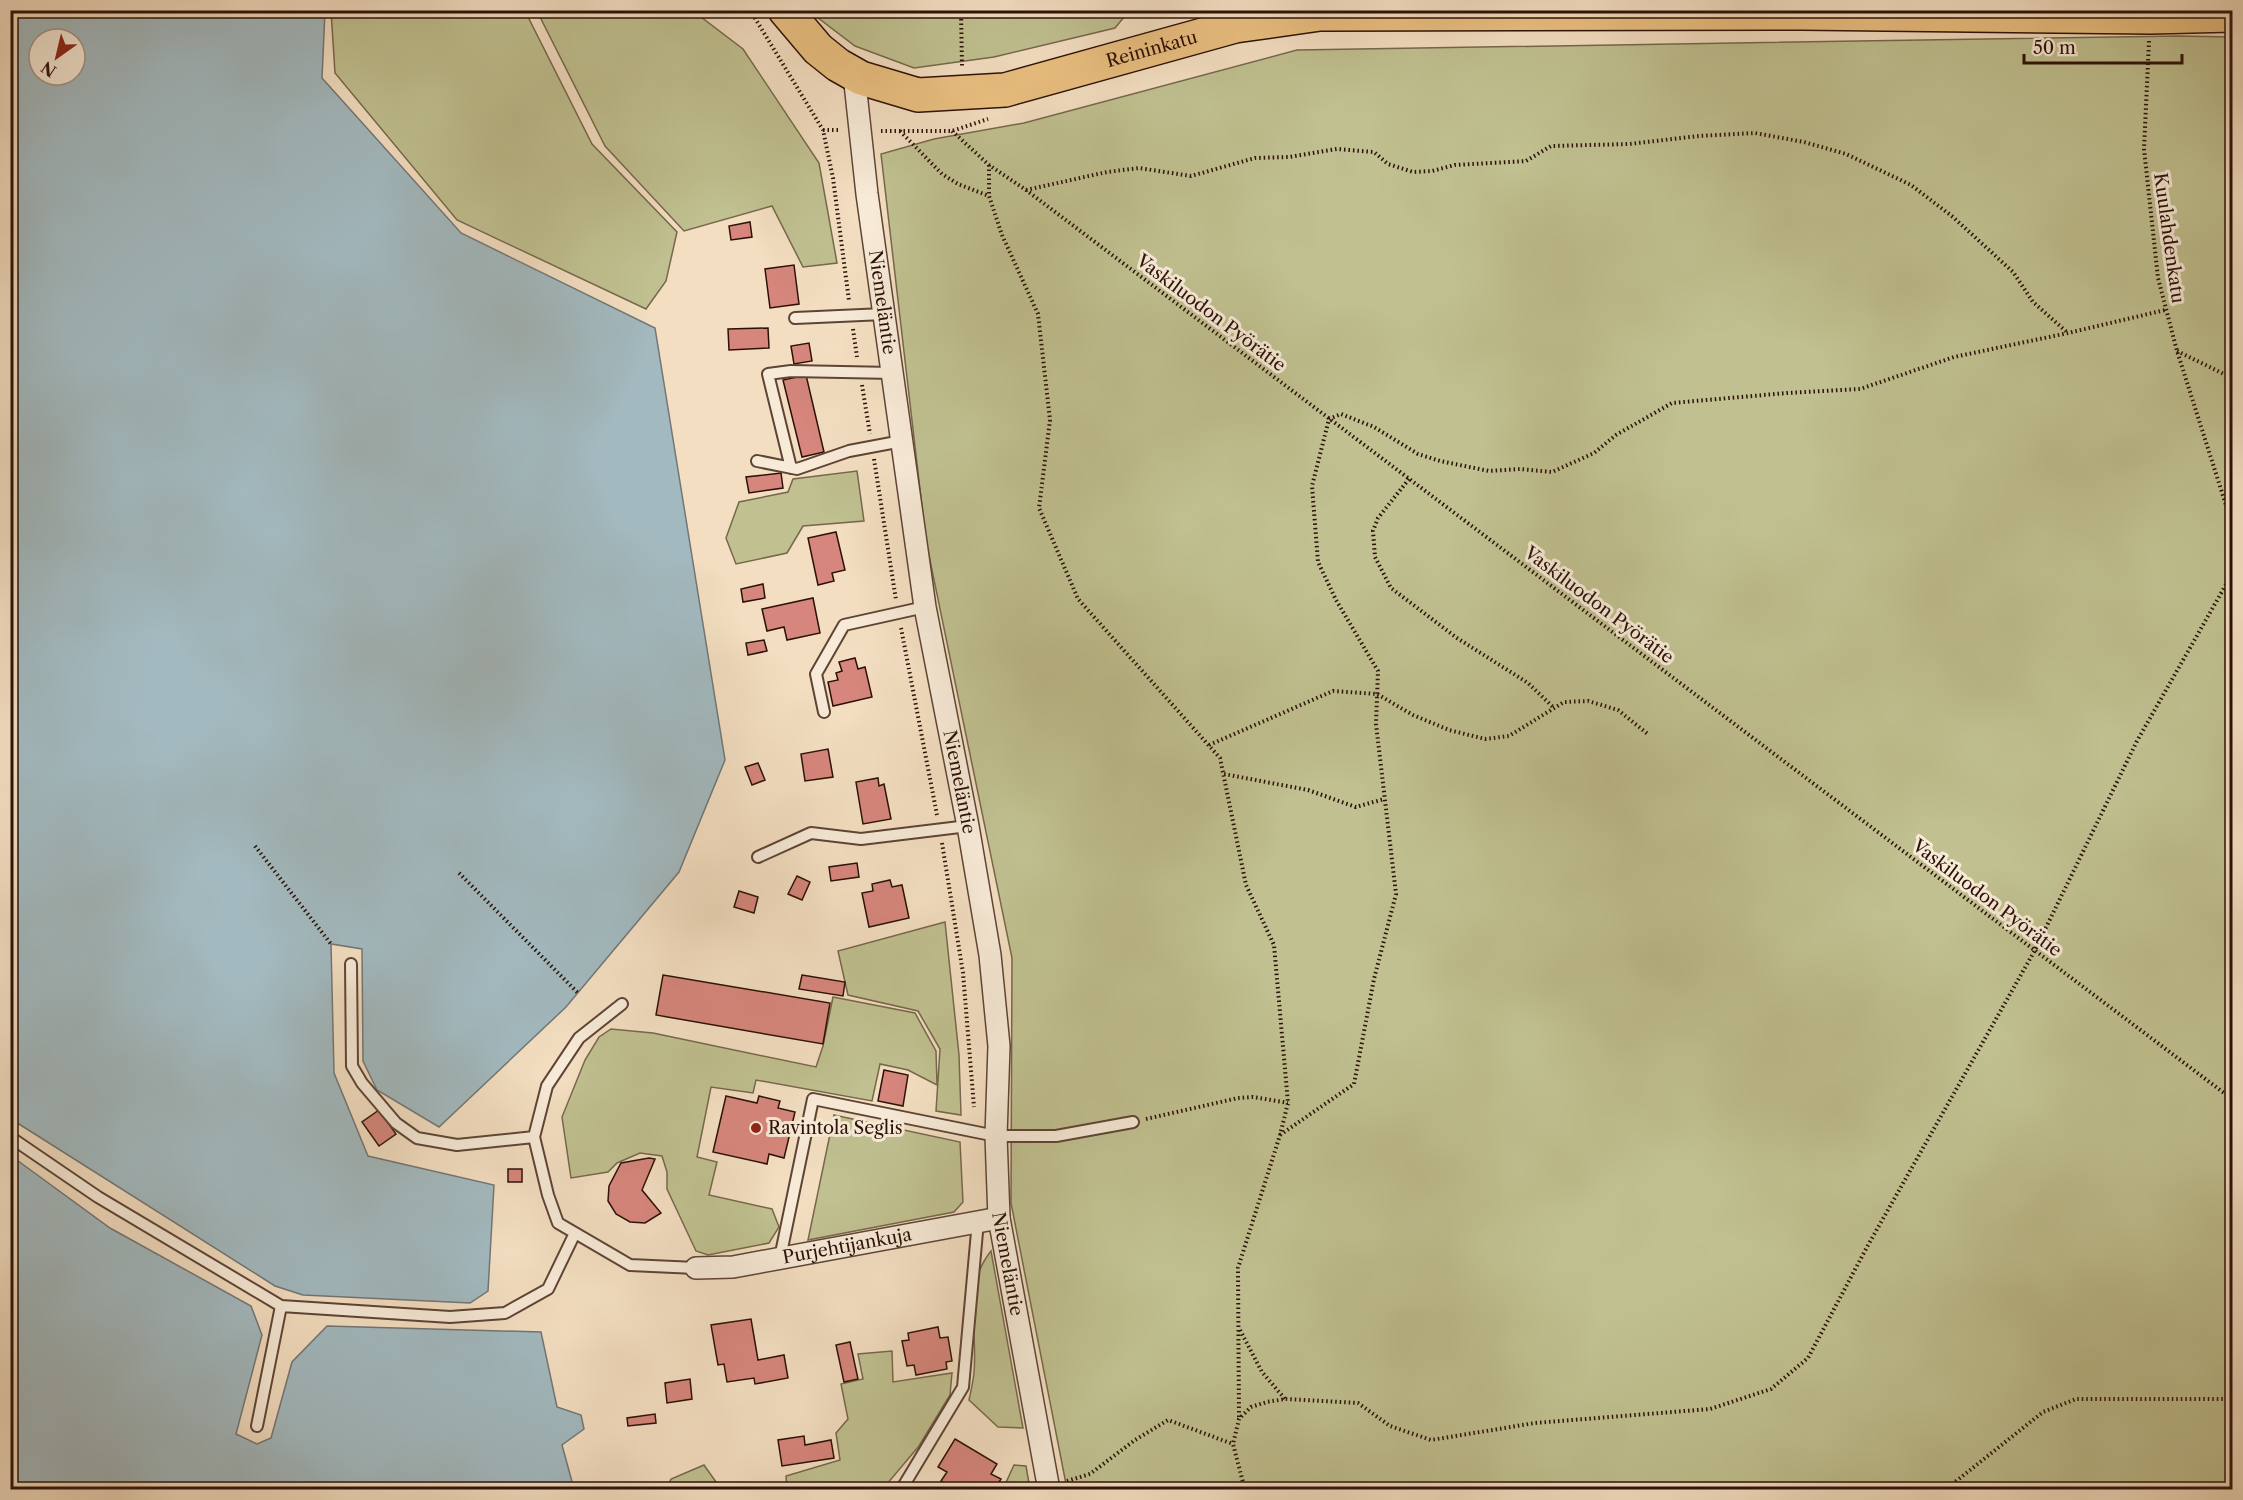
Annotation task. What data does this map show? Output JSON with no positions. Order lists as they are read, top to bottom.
{
  "streets": {
    "main road": ["Reininkatu"],
    "street": ["Niemeläntie", "Purjehtijankuja"],
    "path": ["Kuulahdenkatu", "Vaskiluodon Pyörätie"]
  },
  "crossings": [
    ["Reininkatu", "Kuulahdenkatu"],
    ["Reininkatu", "Niemeläntie"],
    ["Niemeläntie", "Purjehtijankuja"]
  ],
  "places": ["Ravintola Seglis"],
  "scale_bar": "50 m",
  "north": "bottom left"
}
